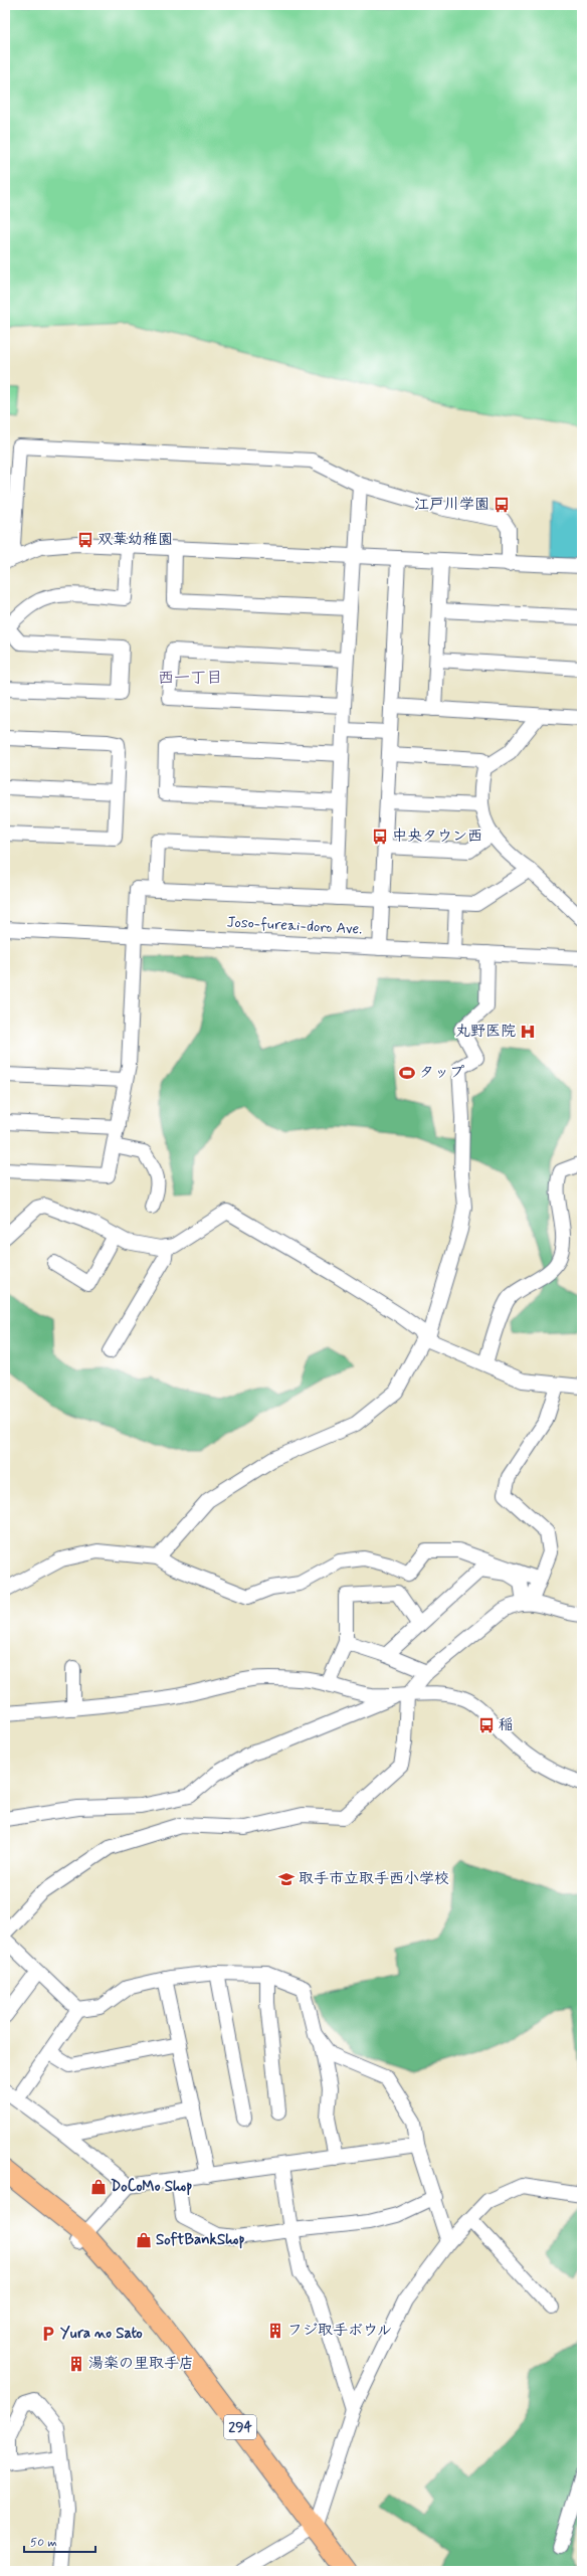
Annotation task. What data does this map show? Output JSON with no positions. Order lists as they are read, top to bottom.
{
  "streets": {
    "highway": ["294"],
    "street": ["Joso-fureai-doro Ave."]
  },
  "districts": ["西一丁目"],
  "places": {
    "bus stop": [
      "江戸川学園",
      "双葉幼稚園",
      "中央タウン西",
      "稲"
    ],
    "hospital": ["丸野医院"],
    "sports": ["タップ"],
    "school or university": ["取手市立取手西小学校"],
    "shop": ["DoCoMo Shop", "SoftBankShop"],
    "building": ["フジ取手ボウル", "湯楽の里取手店"],
    "parking": ["Yura no Sato"]
  },
  "scale_bar": "50 m"
}
